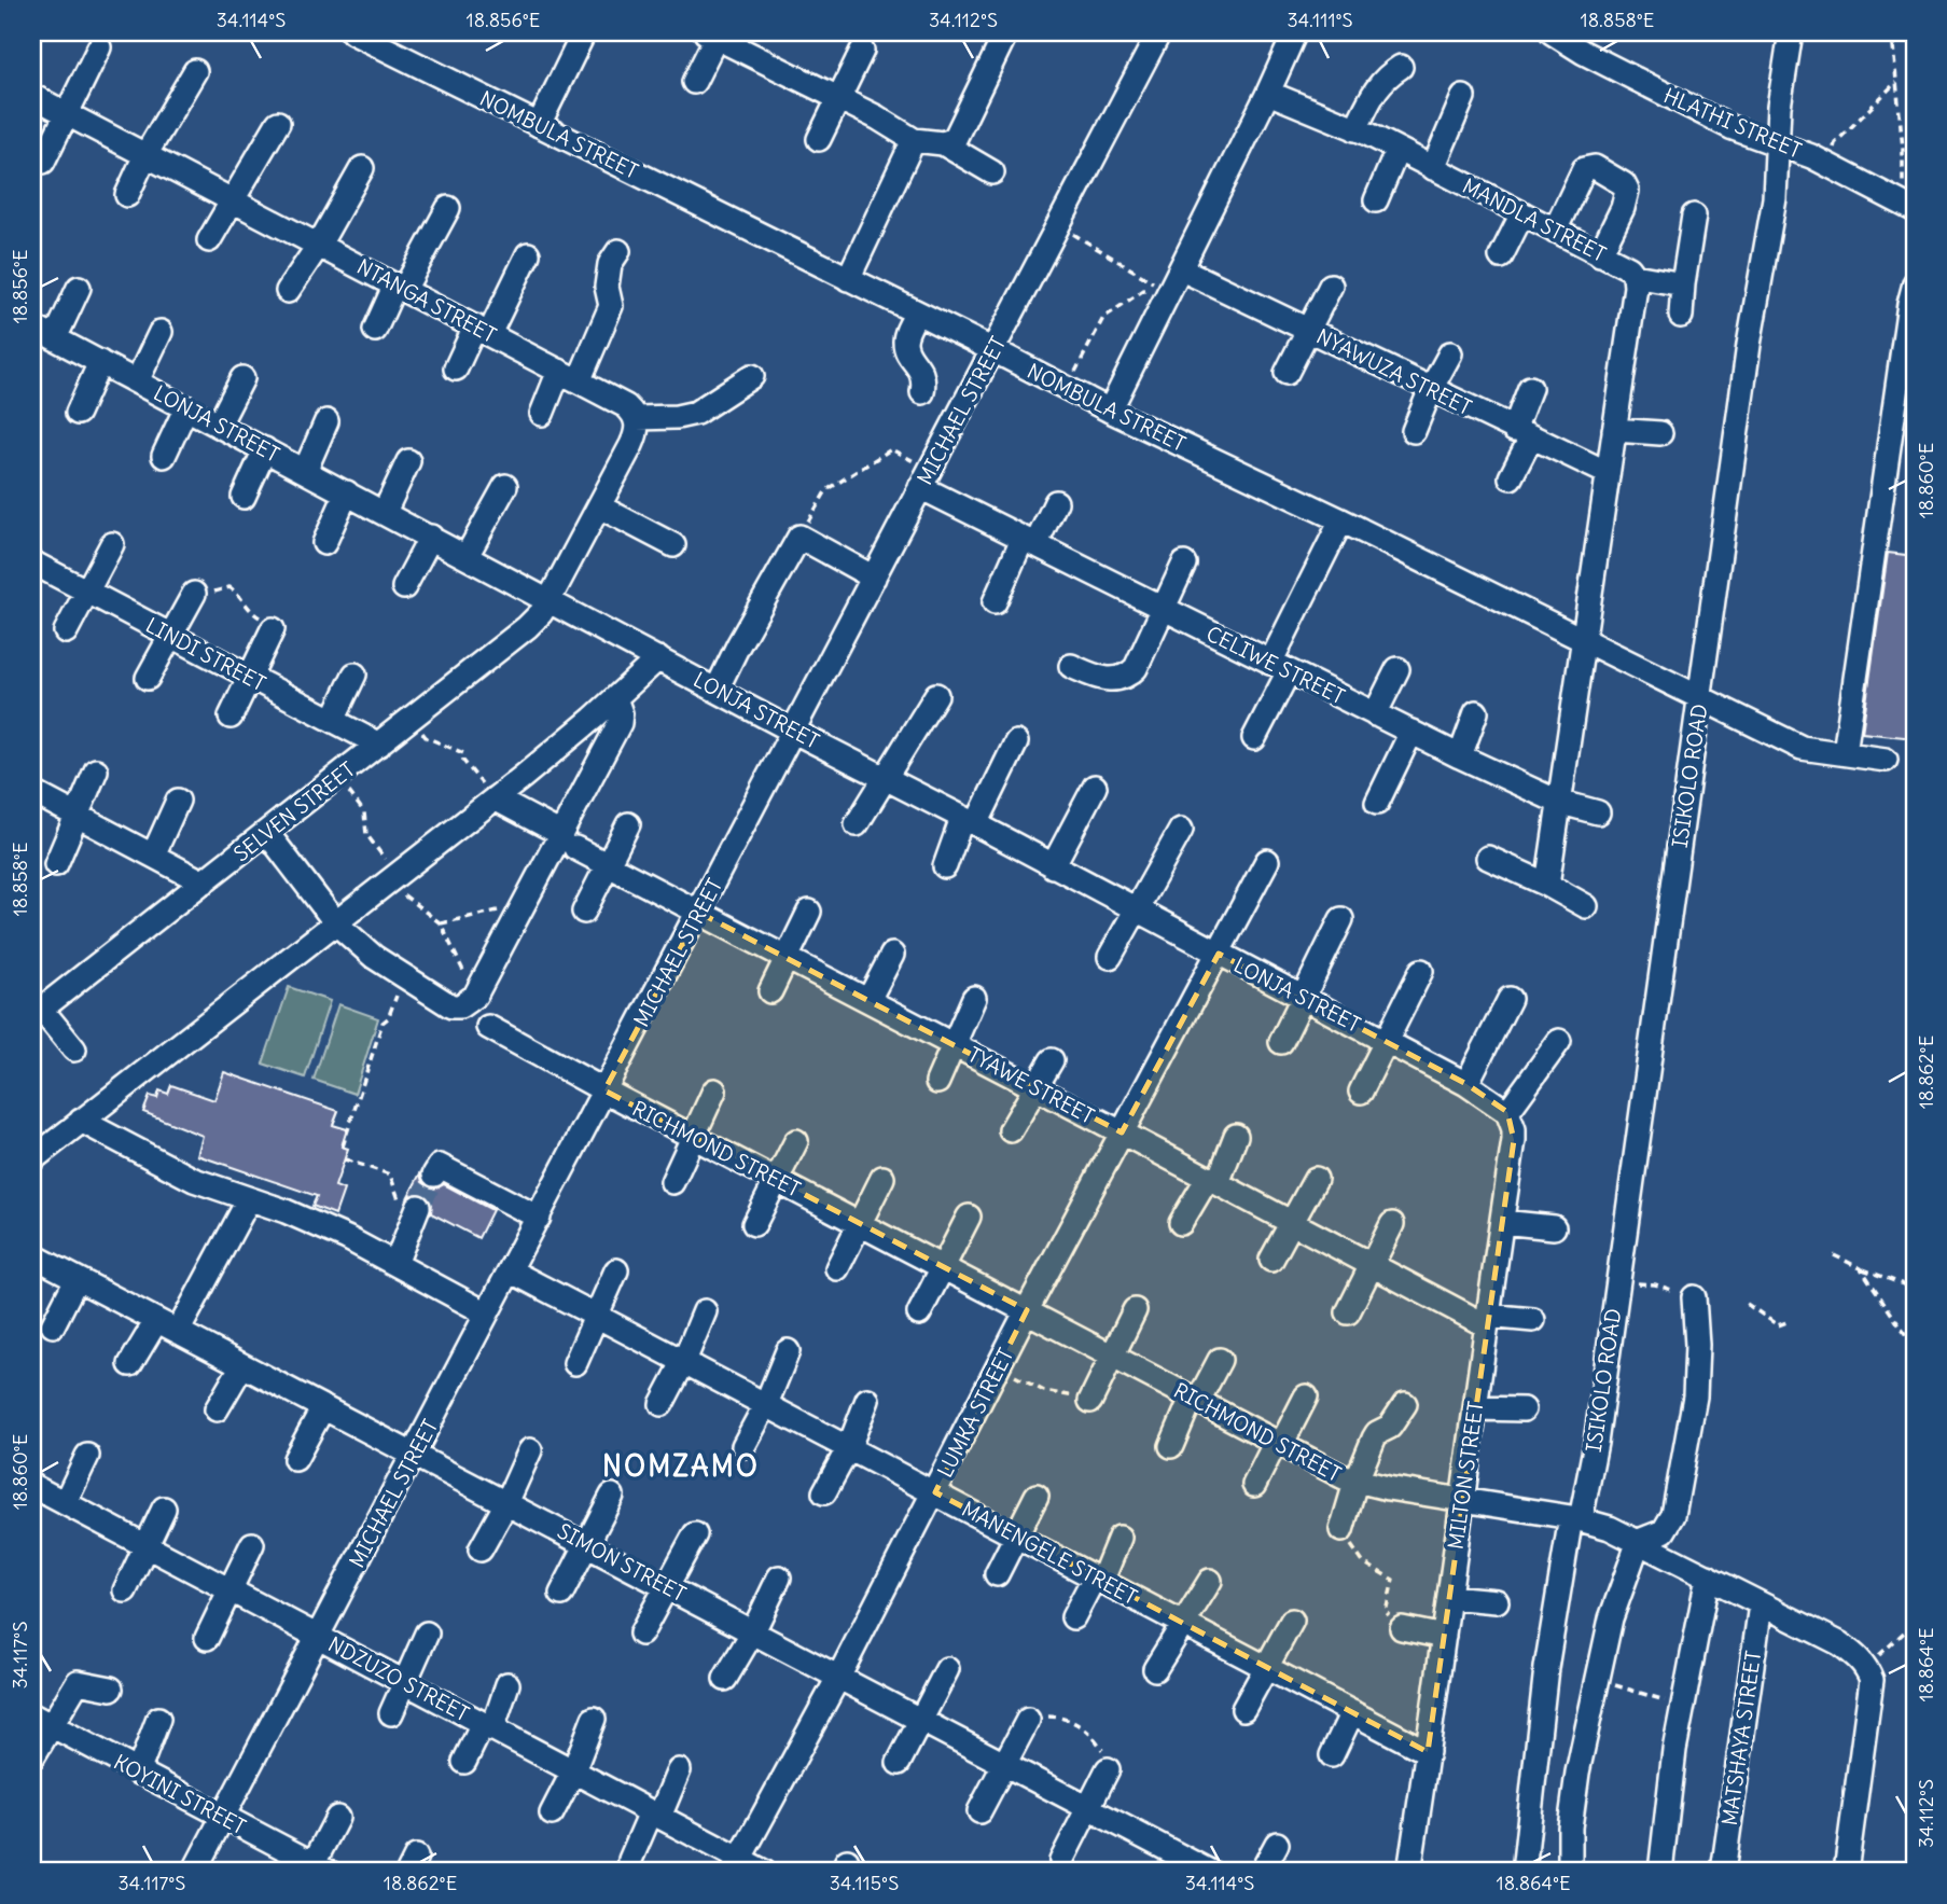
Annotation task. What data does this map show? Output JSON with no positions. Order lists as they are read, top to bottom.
{
  "streets": {
    "street": [
      "HLATHI STREET",
      "NOMBULA STREET",
      "MANDLA STREET",
      "NTANGA STREET",
      "NYAWUZA STREET",
      "MICHAEL STREET",
      "LONJA STREET",
      "LINDI STREET",
      "CELIWE STREET",
      "ISIKOLO ROAD",
      "SELVEN STREET",
      "TYAWE STREET",
      "RICHMOND STREET",
      "LUMKA STREET",
      "MILTON STREET",
      "MANENGELE STREET",
      "SIMON STREET",
      "NDZUZO STREET",
      "MATSHAYA STREET",
      "KOYINI STREET"
    ]
  },
  "crossings": [
    ["HLATHI STREET", "ISIKOLO ROAD"],
    ["NOMBULA STREET", "MICHAEL STREET"],
    ["NOMBULA STREET", "ISIKOLO ROAD"],
    ["MICHAEL STREET", "LONJA STREET"],
    ["MICHAEL STREET", "CELIWE STREET"],
    ["MICHAEL STREET", "TYAWE STREET"],
    ["MICHAEL STREET", "RICHMOND STREET"],
    ["MICHAEL STREET", "MANENGELE STREET"],
    ["MICHAEL STREET", "SIMON STREET"],
    ["MICHAEL STREET", "NDZUZO STREET"],
    ["MICHAEL STREET", "KOYINI STREET"],
    ["LONJA STREET", "SELVEN STREET"],
    ["LONJA STREET", "LUMKA STREET"],
    ["LINDI STREET", "SELVEN STREET"],
    ["ISIKOLO ROAD", "RICHMOND STREET"],
    ["TYAWE STREET", "LUMKA STREET"],
    ["TYAWE STREET", "MILTON STREET"],
    ["RICHMOND STREET", "LUMKA STREET"],
    ["RICHMOND STREET", "MILTON STREET"],
    ["RICHMOND STREET", "MATSHAYA STREET"],
    ["LUMKA STREET", "MANENGELE STREET"],
    ["LUMKA STREET", "SIMON STREET"],
    ["LUMKA STREET", "NDZUZO STREET"],
    ["MILTON STREET", "MANENGELE STREET"]
  ],
  "districts": ["NOMZAMO"],
  "coordinates": [
    "34.114°S",
    "18.856°E",
    "34.112°S",
    "34.111°S",
    "18.858°E",
    "18.860°E",
    "18.862°E",
    "34.117°S",
    "18.864°E",
    "34.115°S"
  ]
}
